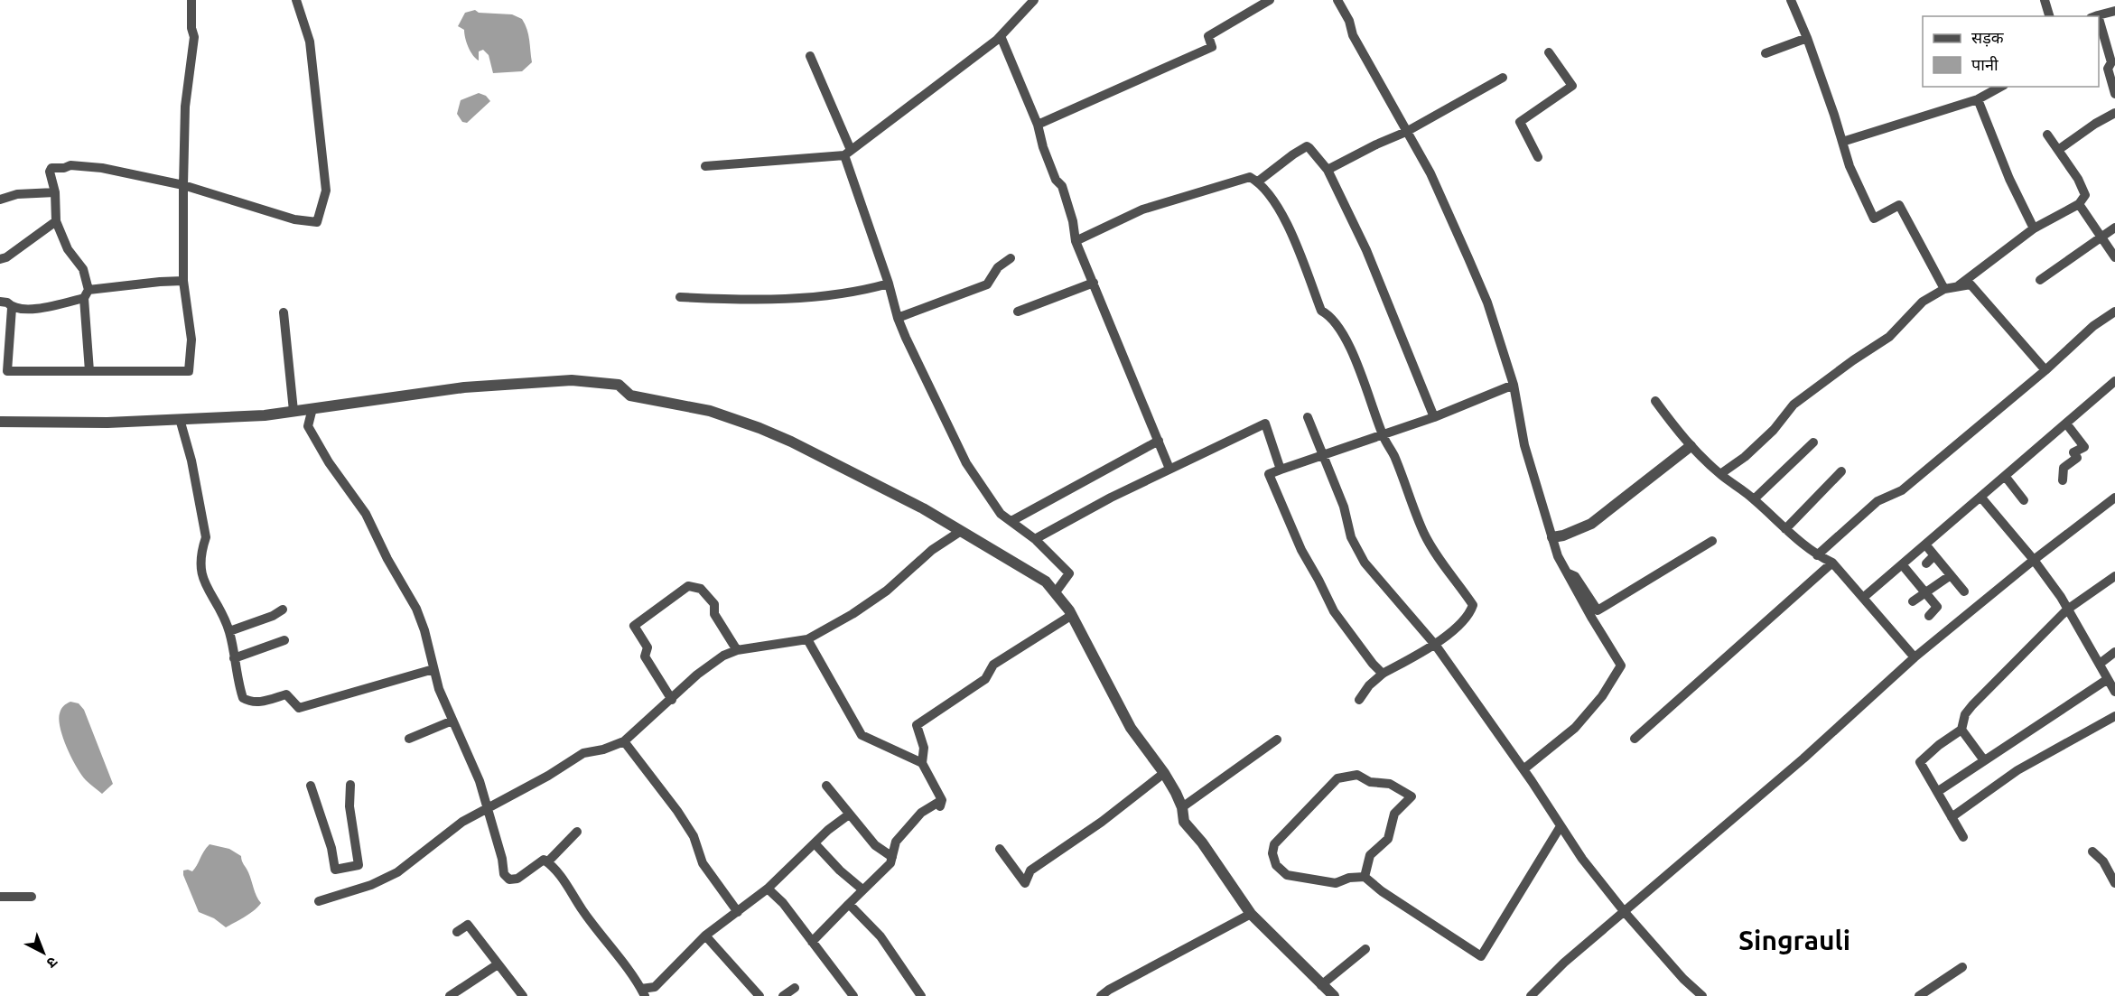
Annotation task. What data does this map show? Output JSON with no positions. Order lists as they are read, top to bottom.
{
  "districts": ["Singrauli"],
  "legend": ["सड़क", "पानी"],
  "north": "bottom right"
}
